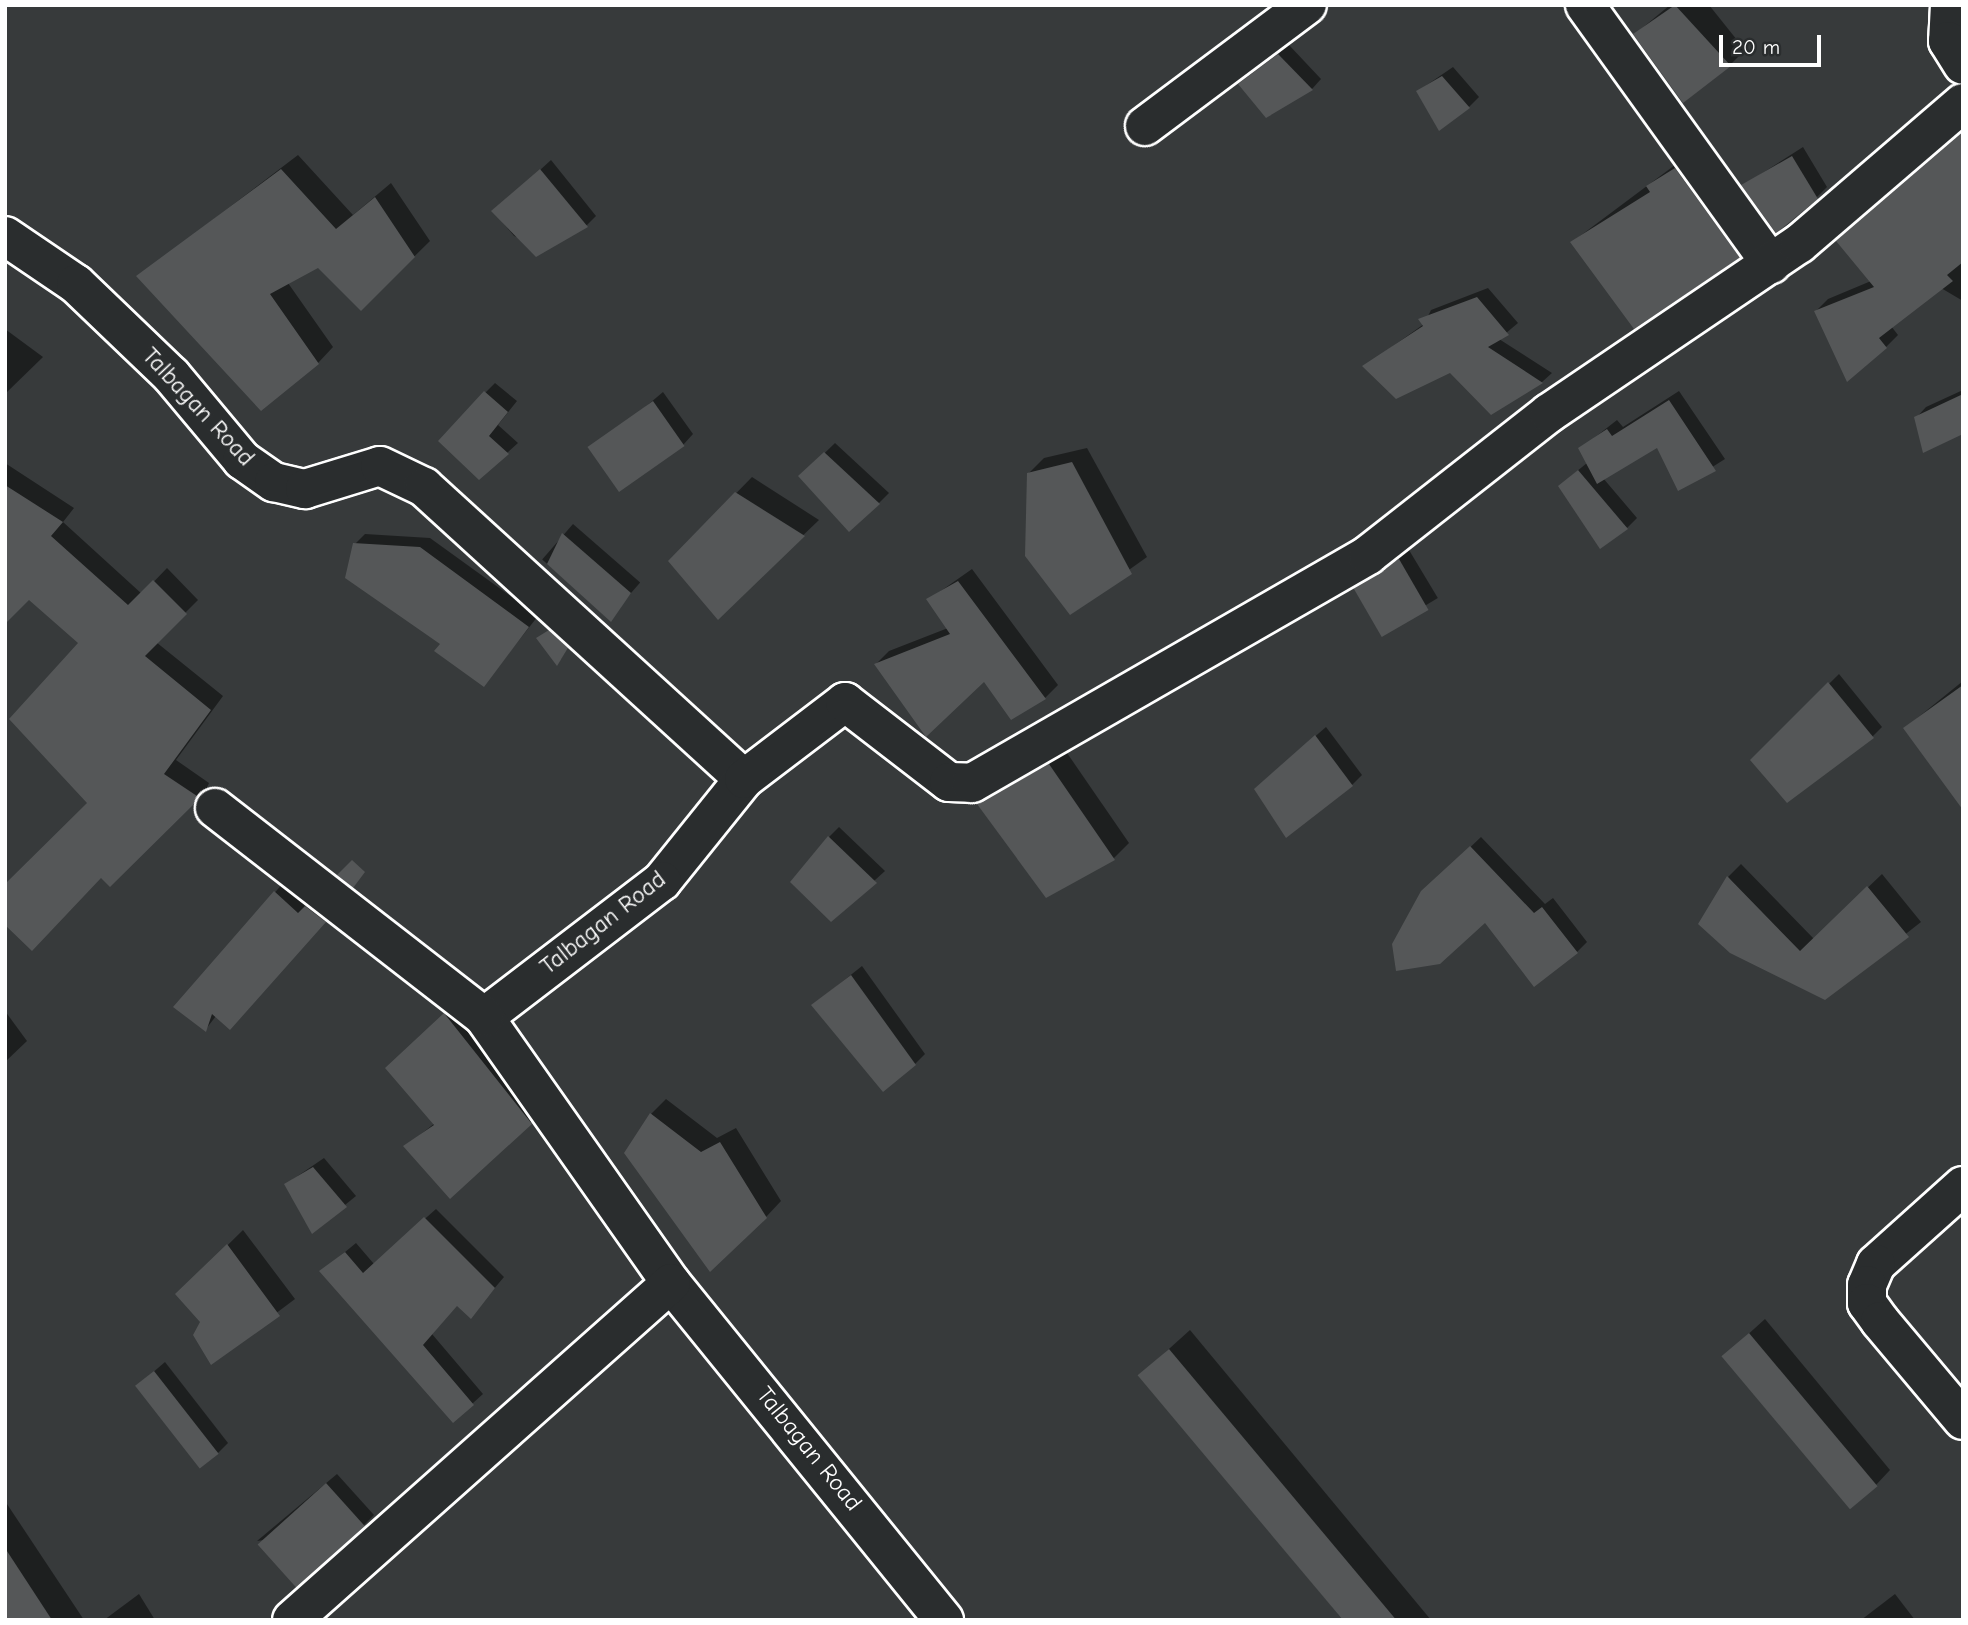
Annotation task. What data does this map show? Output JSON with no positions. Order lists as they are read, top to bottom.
{
  "streets": {
    "street": ["Talbagan Road"]
  },
  "scale_bar": "20 m"
}
